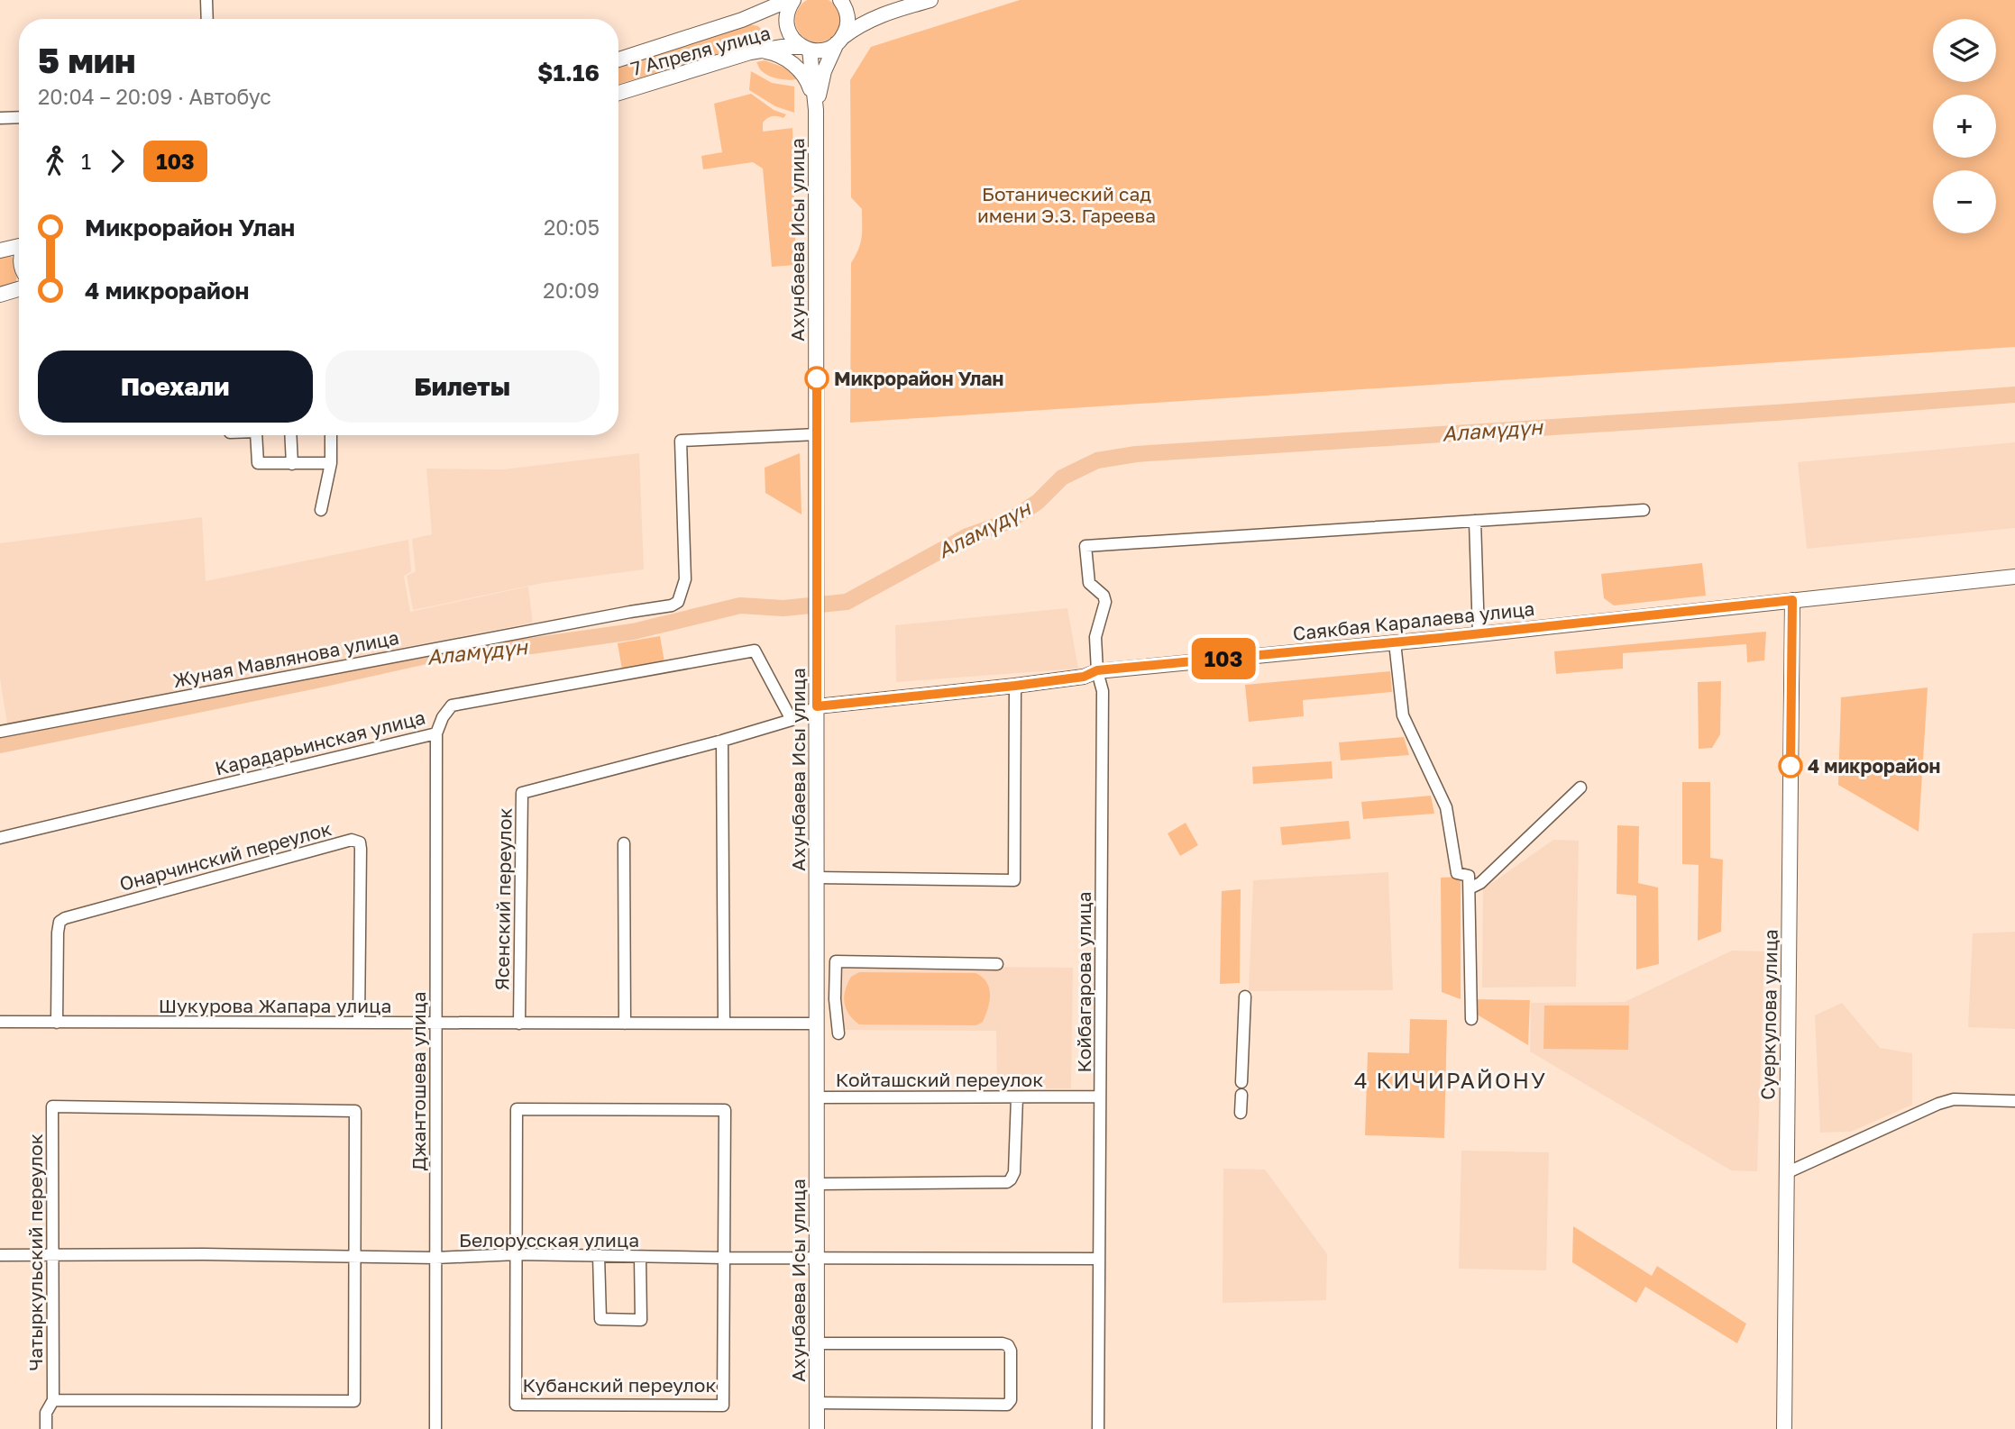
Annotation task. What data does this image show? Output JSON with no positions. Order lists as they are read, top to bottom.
{
  "streets": {
    "main road": [
      "7 Апреля улица",
      "Ахунбаева Исы улица",
      "Саякбая Каралаева улица",
      "Суеркулова улица"
    ],
    "street": [
      "Жуная Мавлянова улица",
      "Карадарьинская улица",
      "Онарчинский переулок",
      "Ясенский переулок",
      "Койбагарова улица",
      "Шукурова Жапара улица",
      "Койташский переулок",
      "Джантошева улица",
      "Белорусская улица",
      "Чатыркульский переулок",
      "Кубанский переулок"
    ]
  },
  "crossings": [
    ["7 Апреля улица", "Ахунбаева Исы улица"],
    ["Ахунбаева Исы улица", "Саякбая Каралаева улица"],
    ["Ахунбаева Исы улица", "Жуная Мавлянова улица"],
    ["Ахунбаева Исы улица", "Шукурова Жапара улица"],
    ["Ахунбаева Исы улица", "Койташский переулок"],
    ["Ахунбаева Исы улица", "Белорусская улица"],
    ["Саякбая Каралаева улица", "Койбагарова улица"],
    ["Саякбая Каралаева улица", "Суеркулова улица"],
    ["Карадарьинская улица", "Ясенский переулок"],
    ["Карадарьинская улица", "Джантошева улица"],
    ["Онарчинский переулок", "Шукурова Жапара улица"],
    ["Ясенский переулок", "Шукурова Жапара улица"],
    ["Койбагарова улица", "Койташский переулок"],
    ["Койбагарова улица", "Белорусская улица"],
    ["Шукурова Жапара улица", "Джантошева улица"],
    ["Джантошева улица", "Белорусская улица"],
    ["Белорусская улица", "Чатыркульский переулок"],
    ["Белорусская улица", "Кубанский переулок"]
  ],
  "districts": ["4 КИЧИРАЙОНУ"],
  "water": ["Аламүдүн"],
  "parks": ["Ботанический сад имени Э.З. Гареева"],
  "places": ["Микрорайон Улан", "4 микрорайон"],
  "lines": ["bus line 103"],
  "page": {
    "on_map": "103",
    "map_buttons": ["+", "−"],
    "heading": ["5 мин", "20:04 – 20:09 · Автобус", "$1.16"],
    "legs": ["1", "103"],
    "list": [
      {
        "name": "Микрорайон Улан",
        "value": "20:05"
      },
      {
        "name": "4 микрорайон",
        "value": "20:09"
      }
    ],
    "buttons": ["Поехали", "Билеты"]
  }
}
